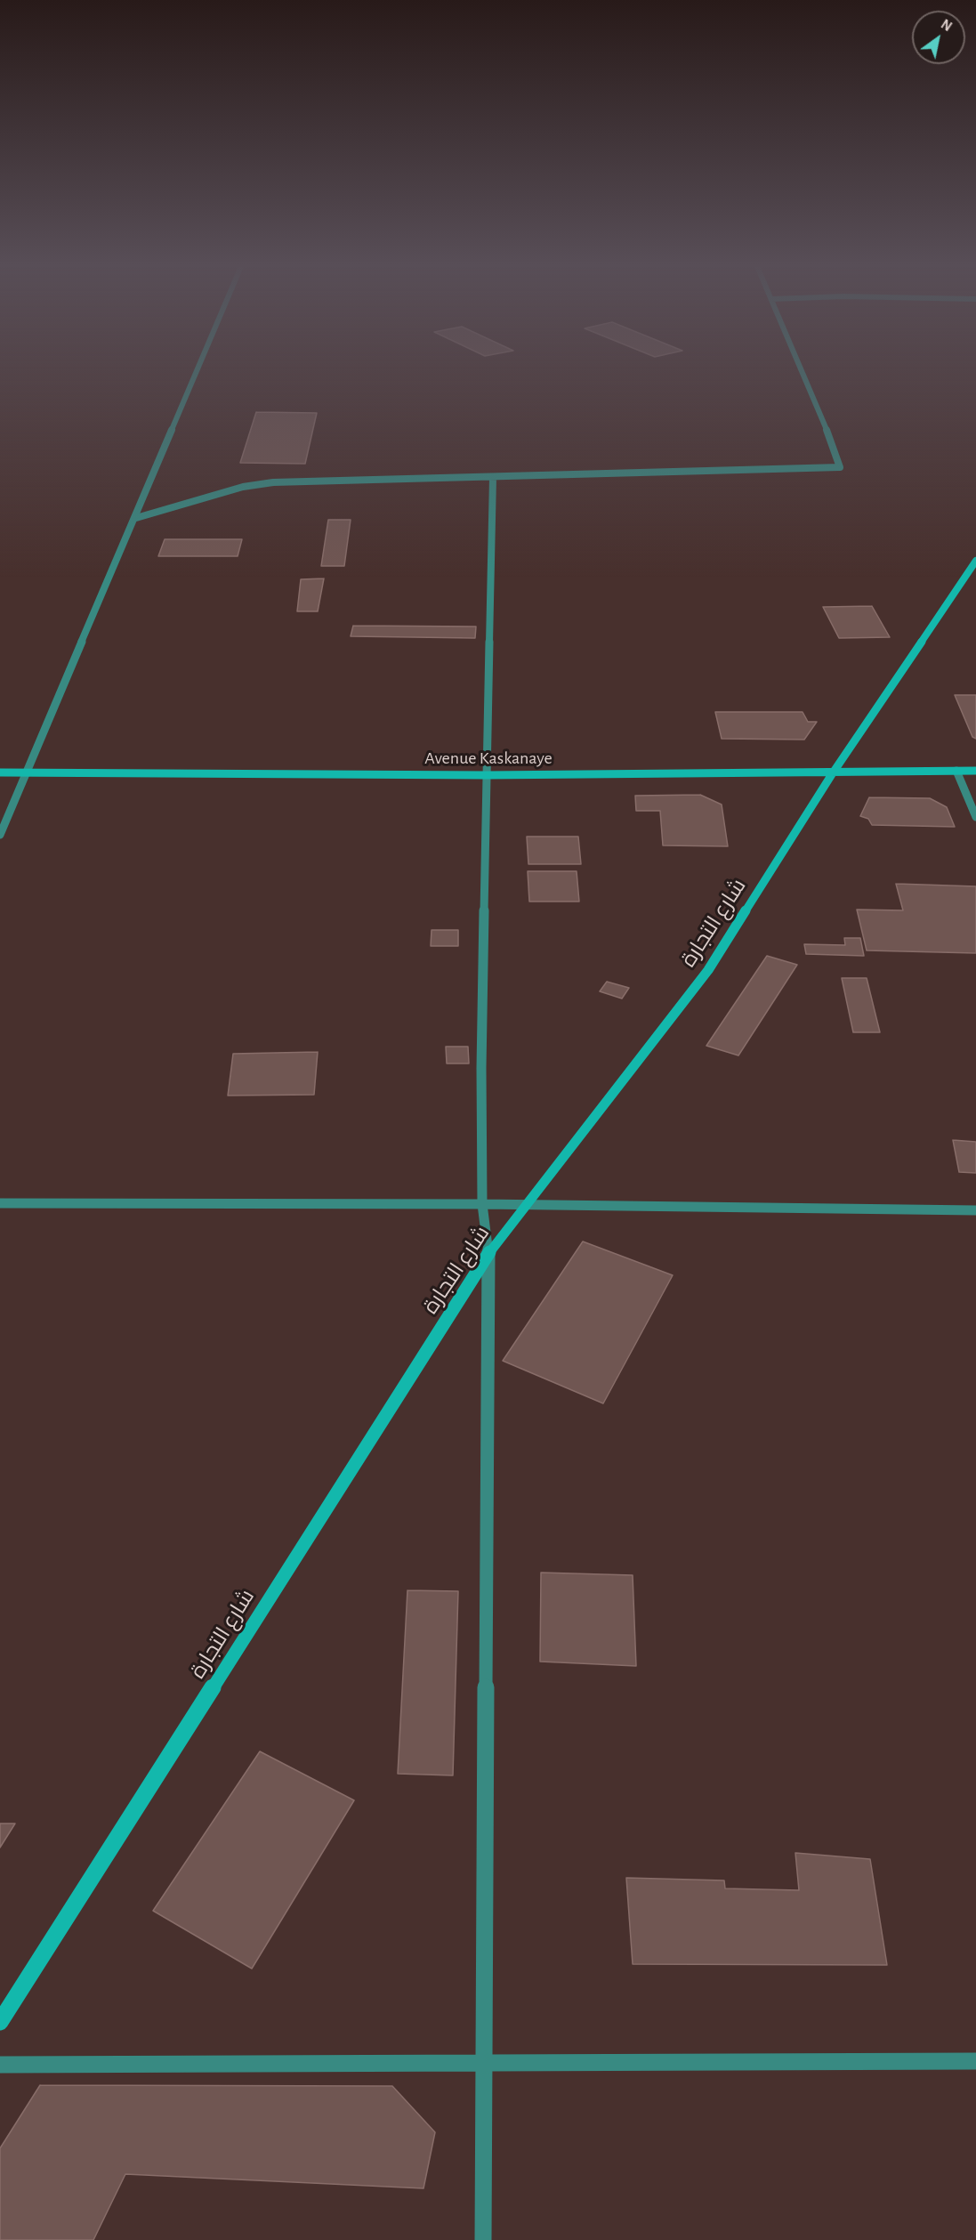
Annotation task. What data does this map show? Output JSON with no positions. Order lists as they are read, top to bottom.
{
  "streets": {
    "street": ["Avenue Kaskanaye", "شارع التجارة"]
  },
  "crossings": [
    ["Avenue Kaskanaye", "شارع التجارة"]
  ],
  "north": "top right"
}
